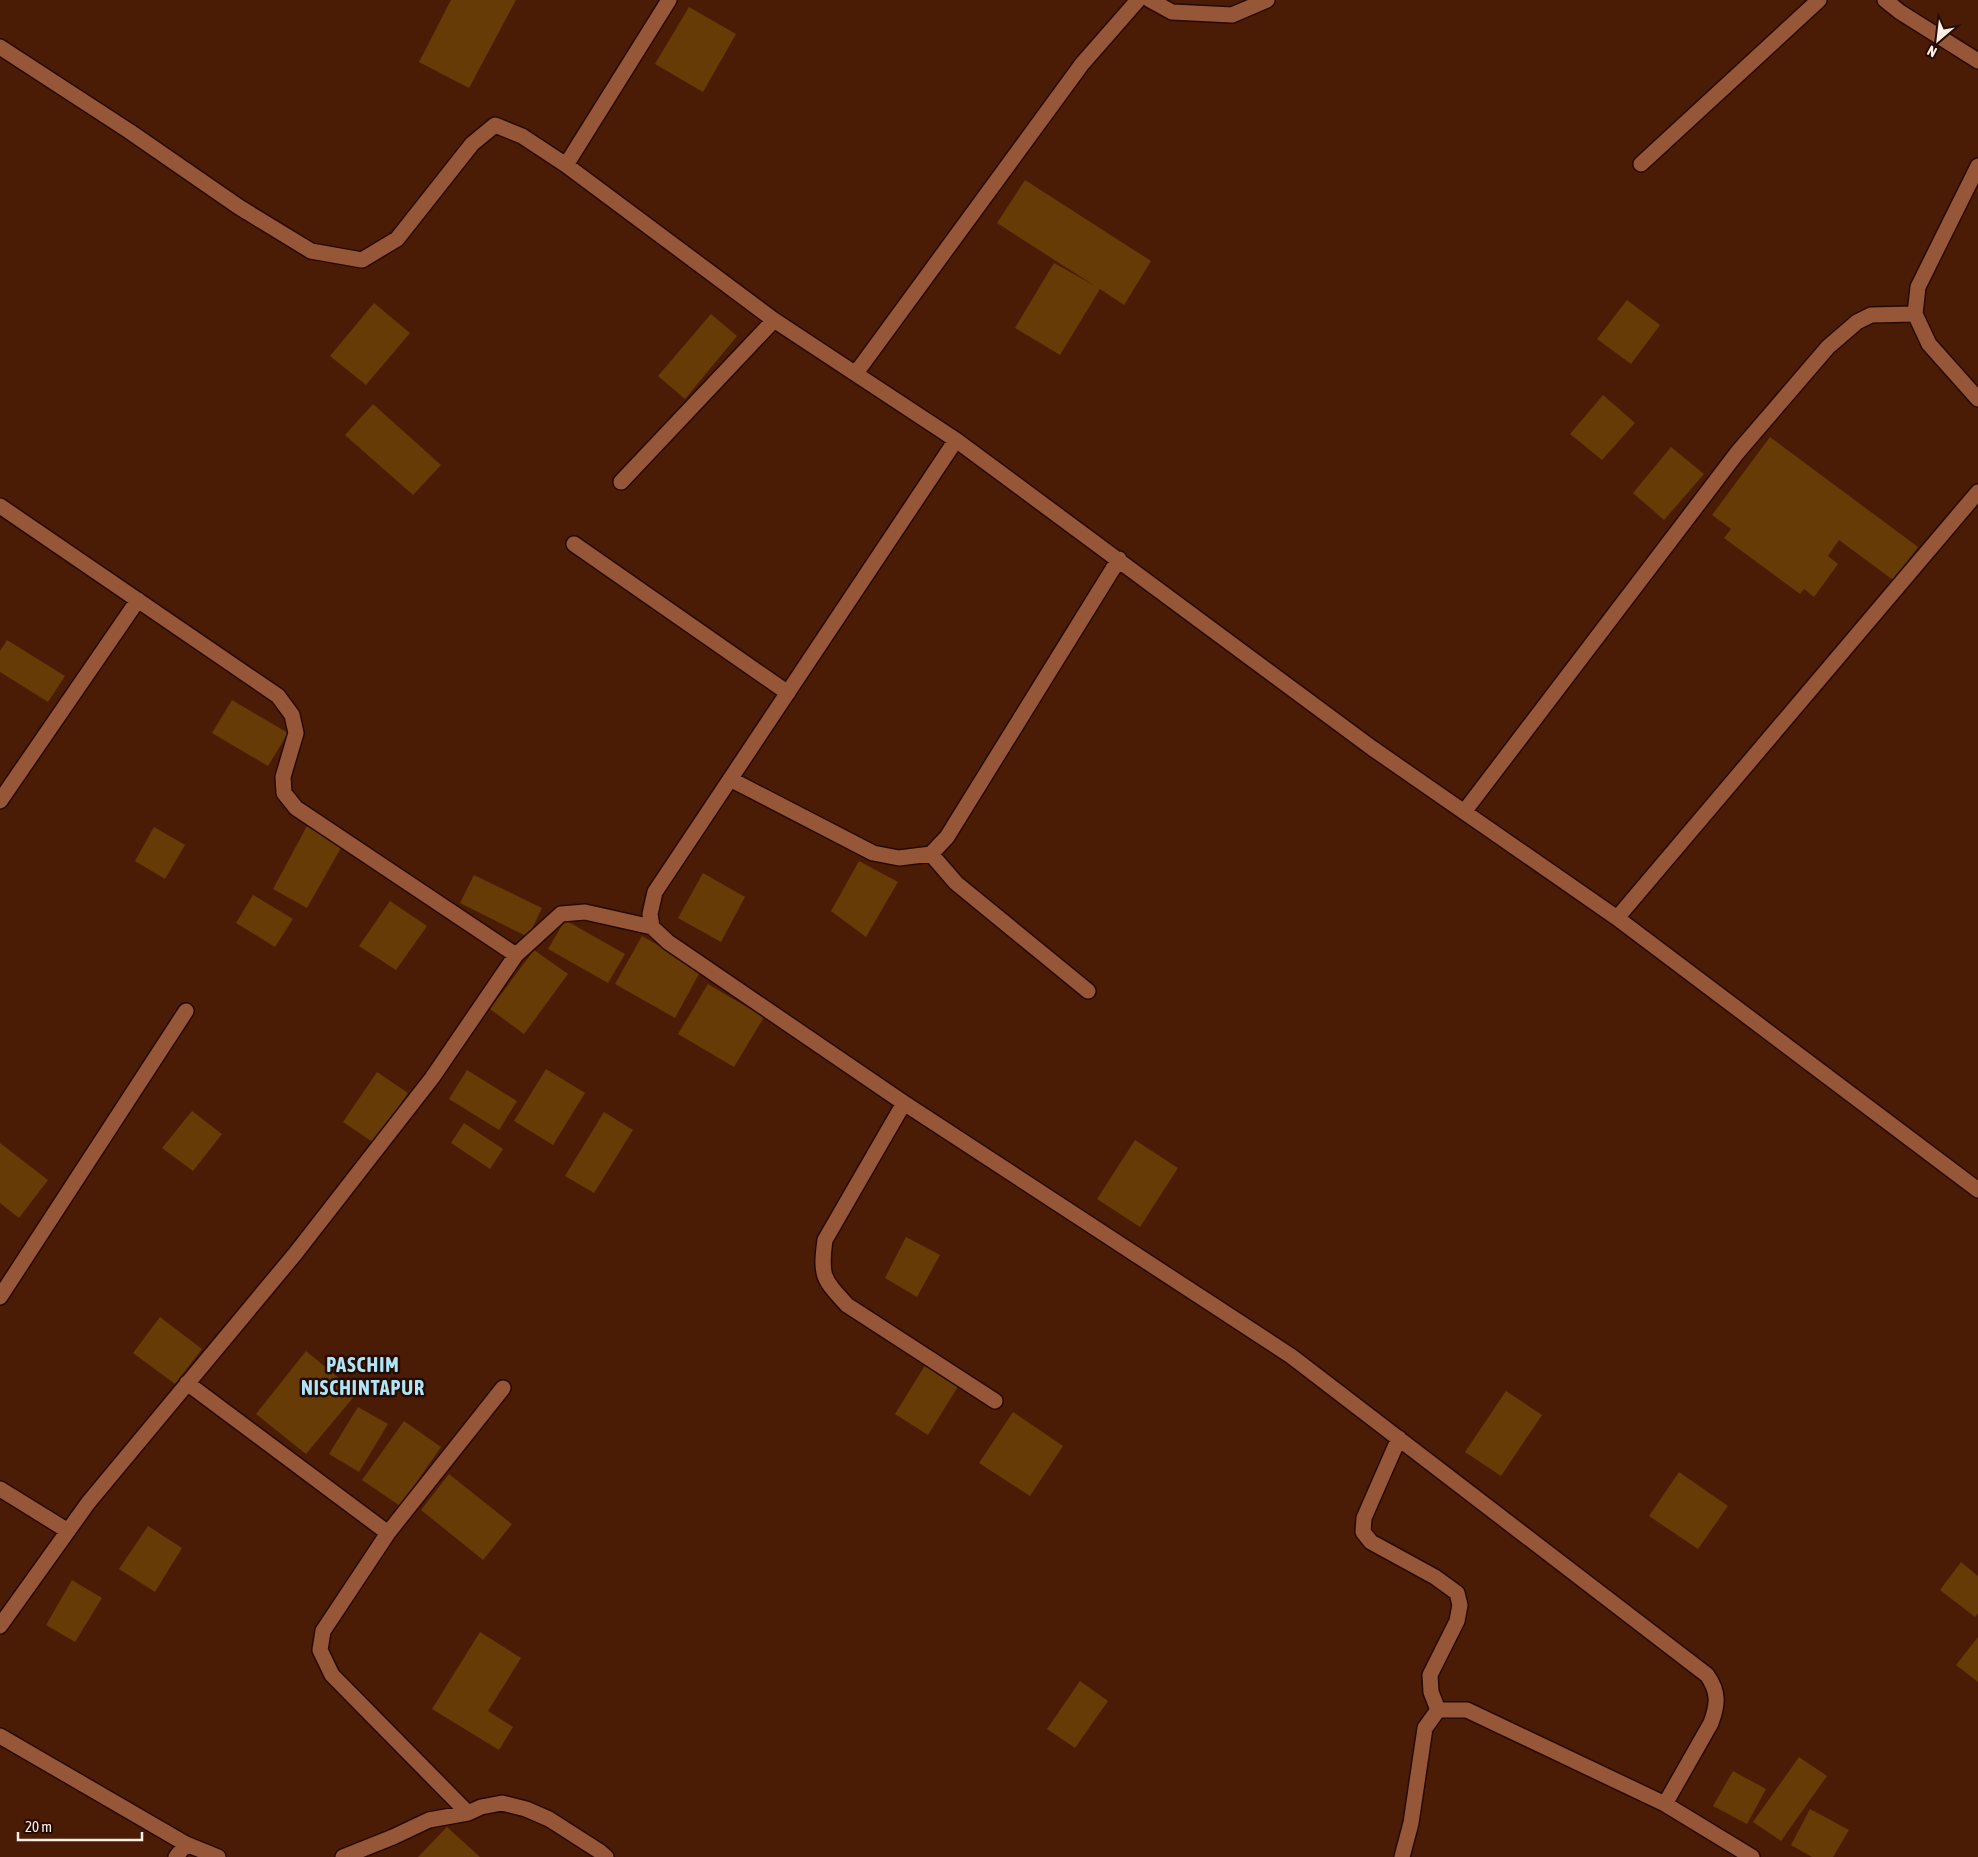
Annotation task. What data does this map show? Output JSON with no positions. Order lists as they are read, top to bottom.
{
  "districts": ["PASCHIM NISCHINTAPUR"],
  "scale_bar": "20 m",
  "north": "bottom left"
}
